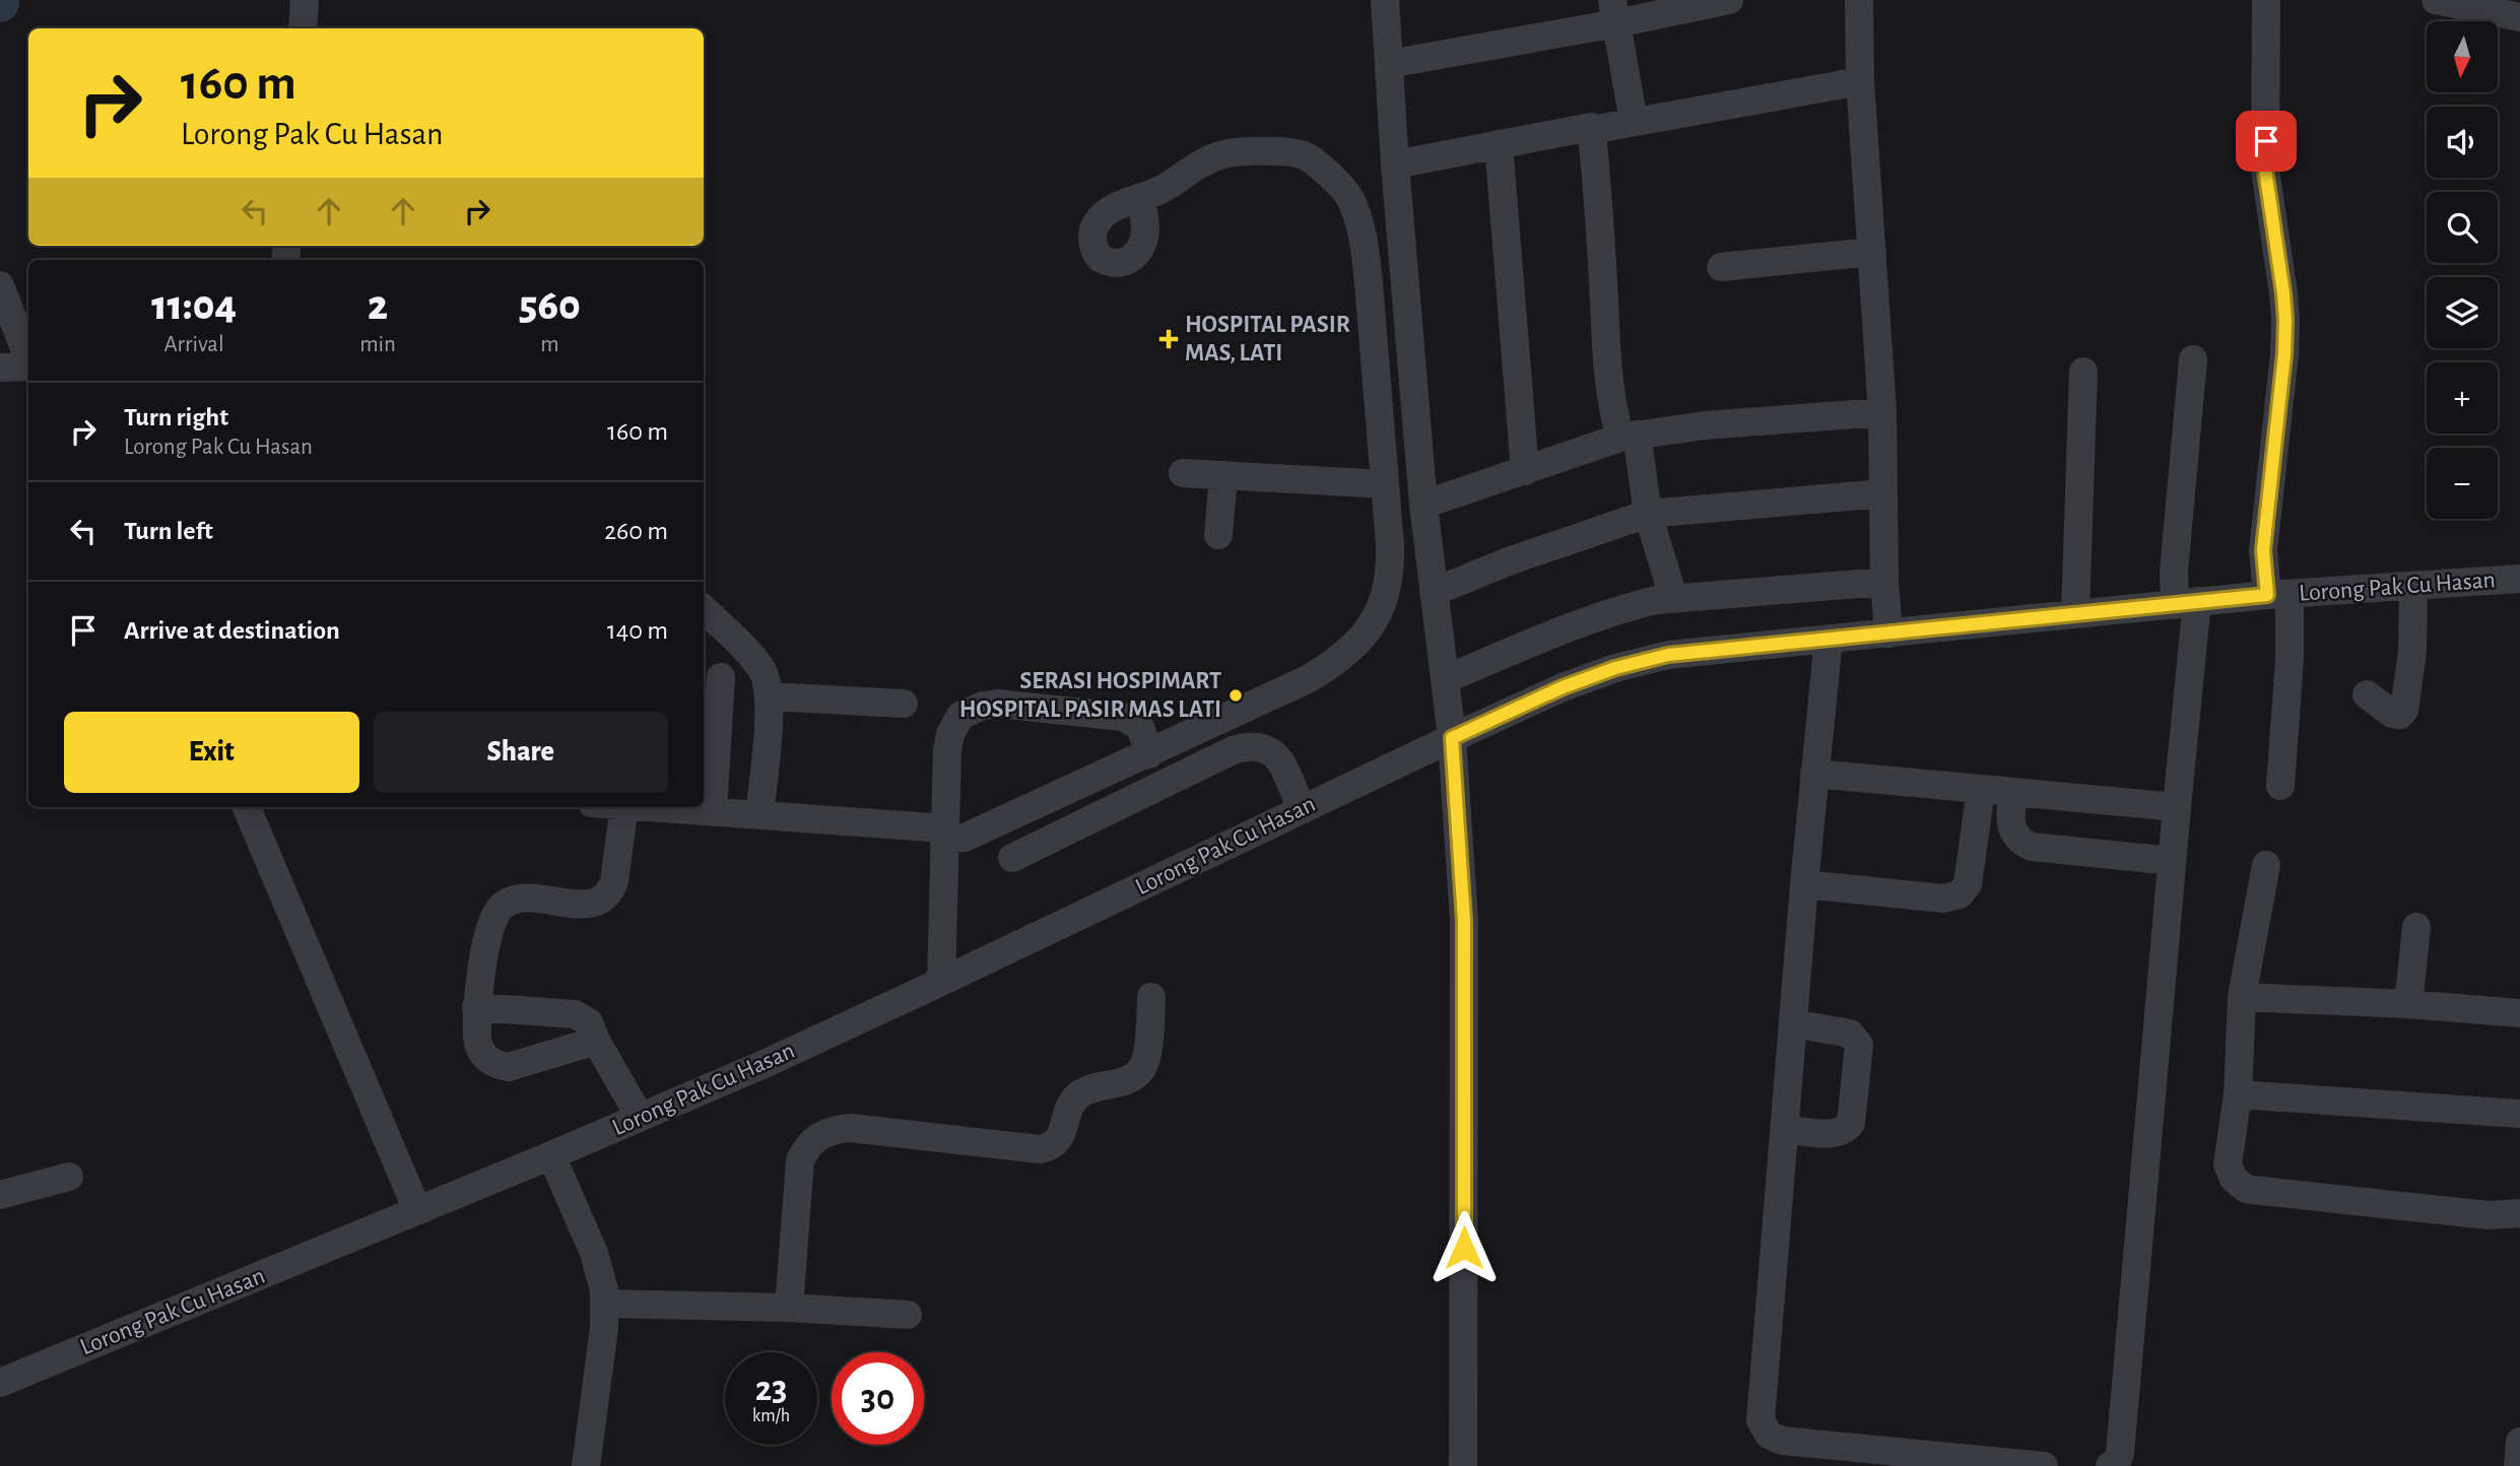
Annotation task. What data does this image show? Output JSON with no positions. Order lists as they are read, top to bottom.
{
  "streets": {
    "street": ["Lorong Pak Cu Hasan"]
  },
  "places": {
    "health": ["HOSPITAL PASIR MAS, LATI"],
    "other": ["SERASI HOSPIMART HOSPITAL PASIR MAS LATI"]
  },
  "north": "bottom",
  "page": {
    "map_buttons": ["+", "−"],
    "turn": ["160 m", "Lorong Pak Cu Hasan"],
    "eta": [
      "11:04",
      "Arrival",
      "2",
      "min",
      "560",
      "m"
    ],
    "list": [
      {
        "name": "Turn right",
        "note": "Lorong Pak Cu Hasan",
        "value": "160 m"
      },
      {
        "name": "Turn left",
        "value": "260 m"
      },
      {
        "name": "Arrive at destination",
        "value": "140 m"
      }
    ],
    "buttons": ["Exit", "Share"],
    "speed": "23 km/h",
    "limit": "30"
  }
}
